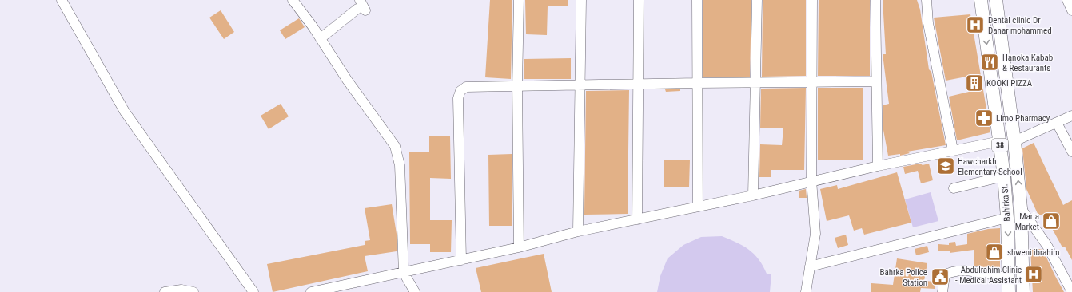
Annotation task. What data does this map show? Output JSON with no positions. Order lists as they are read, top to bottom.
{
  "streets": {
    "main road": ["38", "Bahirka St."]
  },
  "places": {
    "hospital": ["Dental clinic Dr Danar mohammed", "Abdulrahim Clinic - Medical Assistant"],
    "restaurant": ["Hanoka Kabab & Restaurants"],
    "building": ["KOOKI PIZZA"],
    "pharmacy": ["Limo Pharmacy"],
    "school or university": ["Hawcharkh Elementary School"],
    "shop": ["Maria Market", "shweni ibrahim"],
    "public building": ["Bahrka Police Station"]
  }
}
